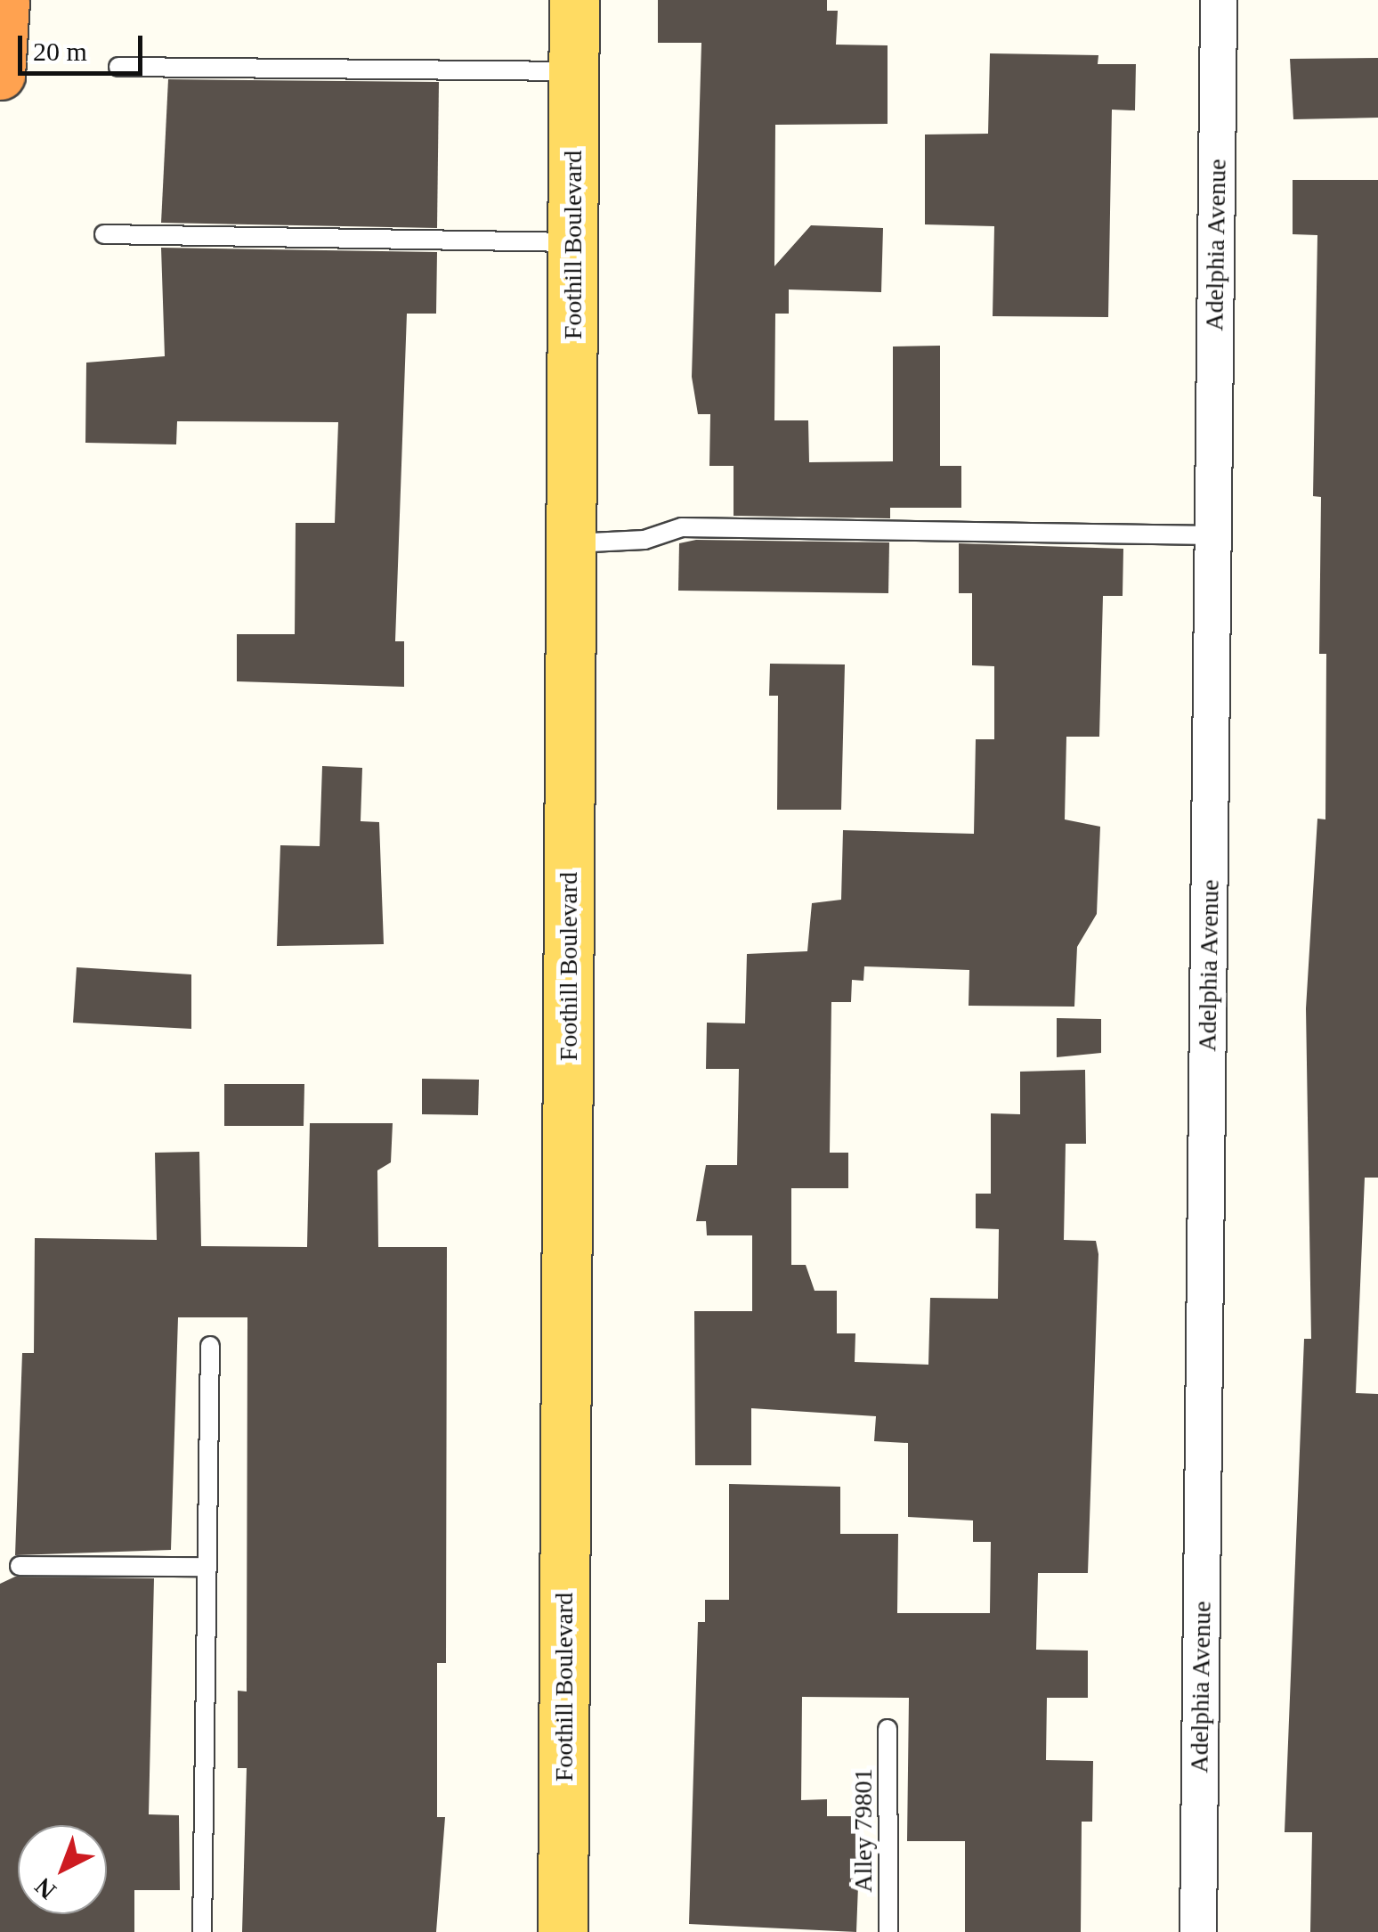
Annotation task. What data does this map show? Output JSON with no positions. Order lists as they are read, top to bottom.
{
  "streets": {
    "main road": ["Foothill Boulevard"],
    "street": ["Adelphia Avenue"],
    "lane": ["Alley 79801"]
  },
  "scale_bar": "20 m",
  "north": "bottom left"
}
